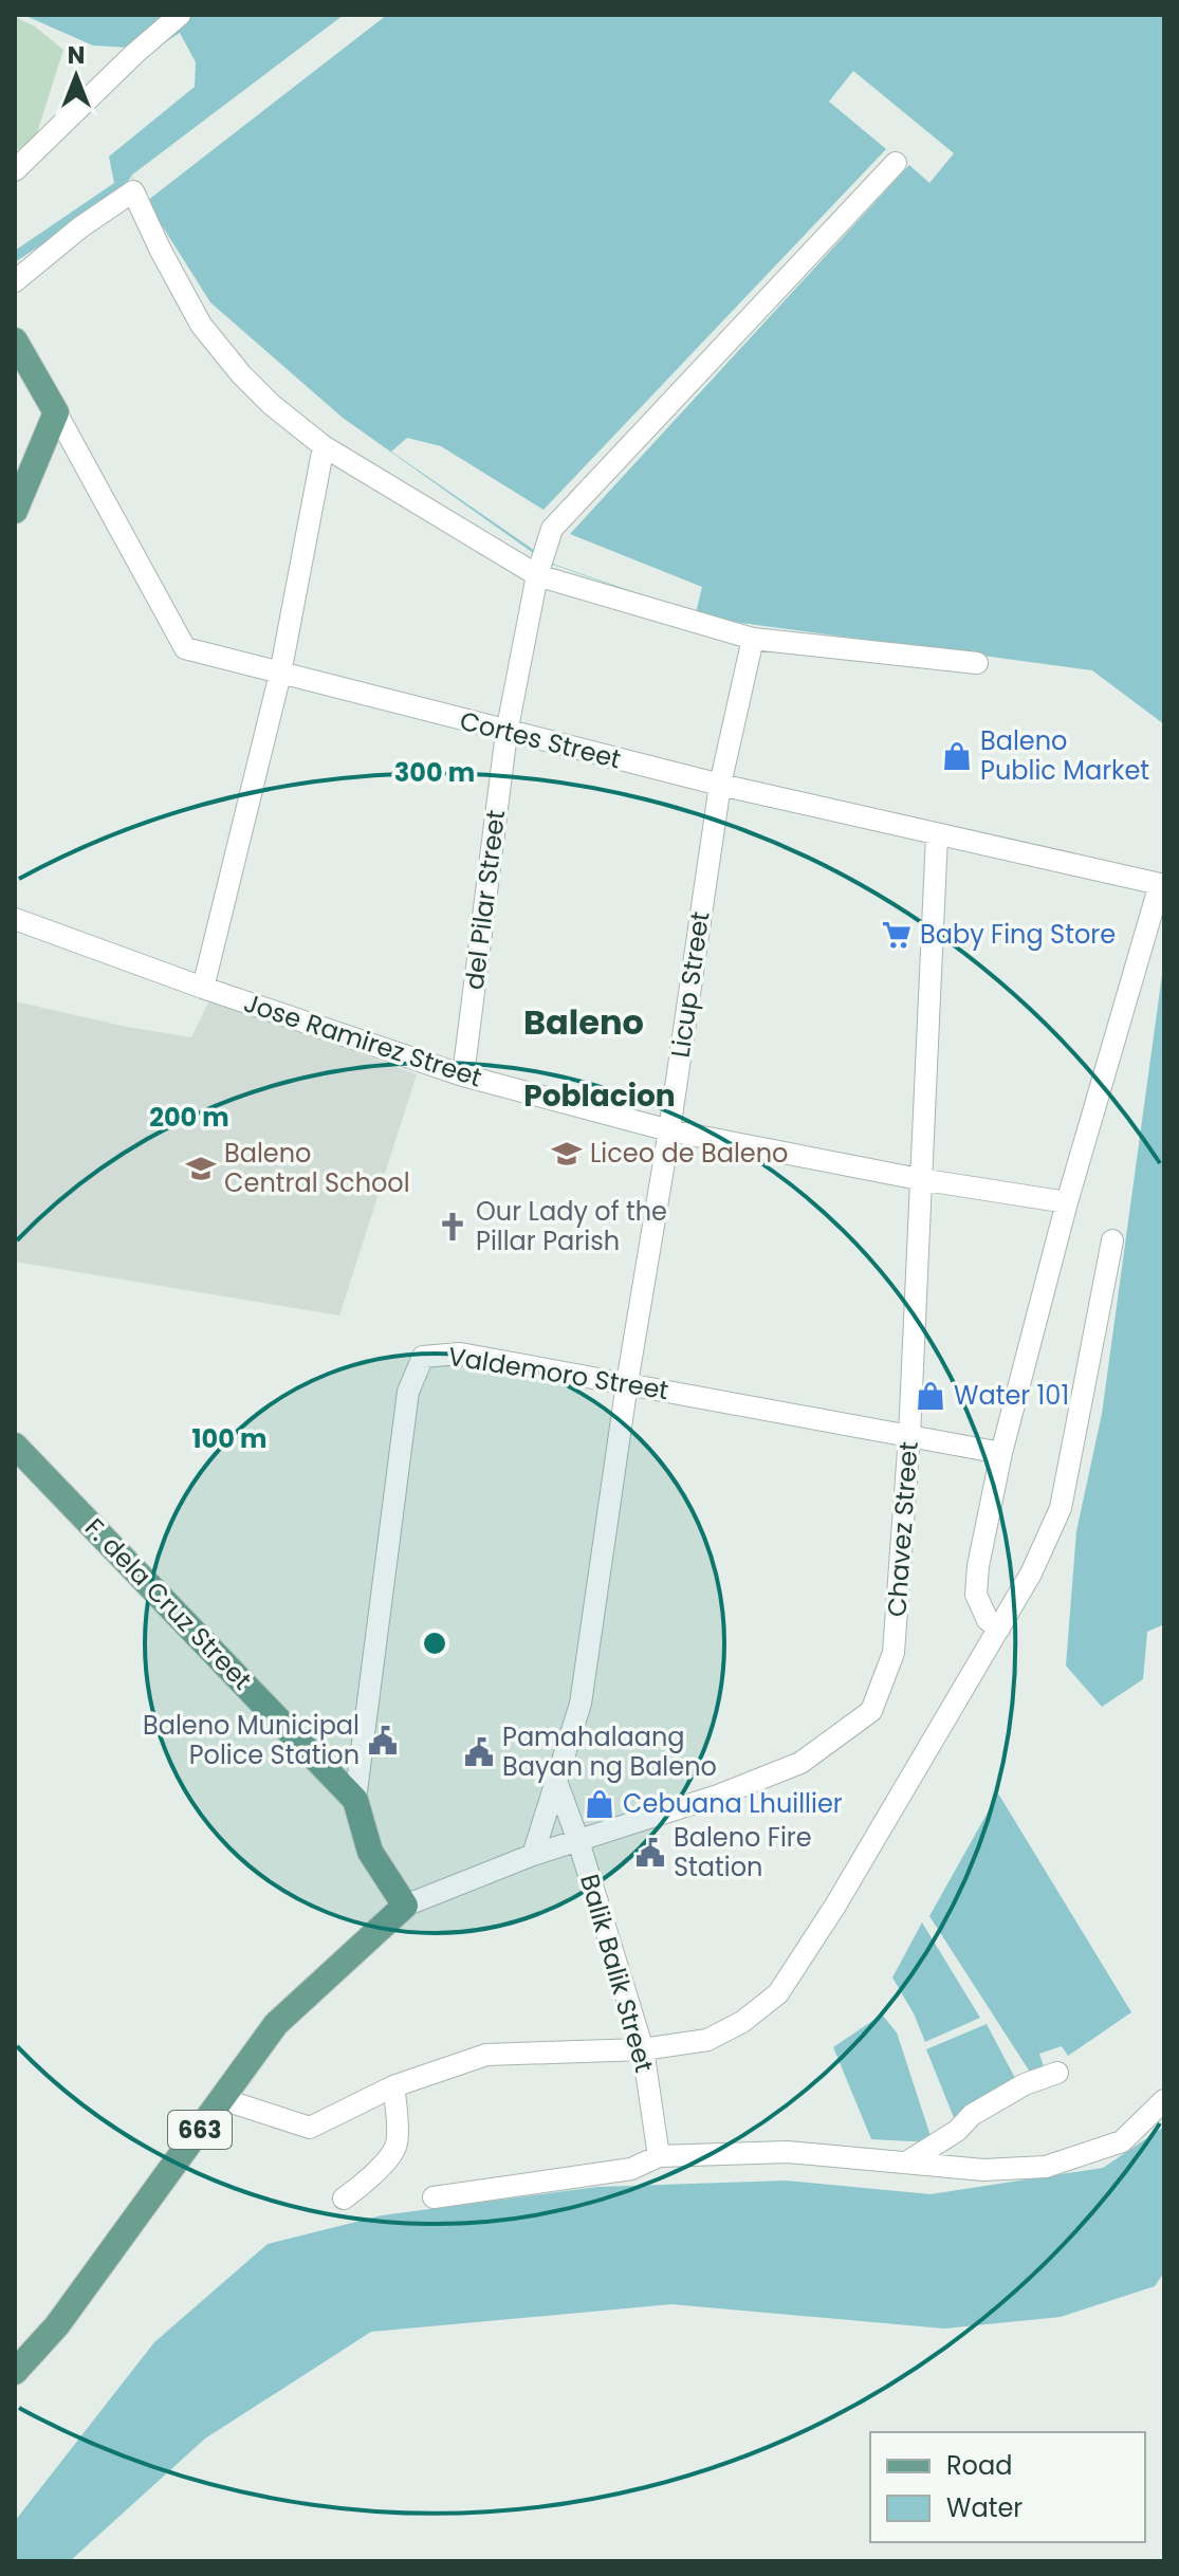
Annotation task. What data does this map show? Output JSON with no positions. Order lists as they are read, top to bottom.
{
  "streets": {
    "main road": ["Valdemoro Street", "F. dela Cruz Street", "663"],
    "street": [
      "Cortes Street",
      "del Pilar Street",
      "Licup Street",
      "Jose Ramirez Street",
      "Chavez Street",
      "Balik Balik Street"
    ]
  },
  "crossings": [
    ["Cortes Street", "del Pilar Street"],
    ["Cortes Street", "Licup Street"],
    ["Cortes Street", "Jose Ramirez Street"],
    ["Cortes Street", "Chavez Street"],
    ["del Pilar Street", "Jose Ramirez Street"],
    ["Licup Street", "Jose Ramirez Street"],
    ["Licup Street", "Valdemoro Street"],
    ["Licup Street", "Chavez Street"],
    ["Jose Ramirez Street", "Chavez Street"],
    ["Valdemoro Street", "Chavez Street"],
    ["Valdemoro Street", "F. dela Cruz Street"],
    ["Valdemoro Street", "663"],
    ["Chavez Street", "Balik Balik Street"],
    ["Chavez Street", "663"]
  ],
  "districts": ["Baleno", "Poblacion"],
  "places": {
    "shop": ["Baleno Public Market", "Water 101", "Cebuana Lhuillier"],
    "supermarket": ["Baby Fing Store"],
    "school or university": ["Liceo de Baleno", "Baleno Central School"],
    "church": ["Our Lady of the Pillar Parish"],
    "public building": ["Baleno Municipal Police Station", "Pamahalaang Bayan ng Baleno", "Baleno Fire Station"]
  },
  "legend": ["Road", "Water"],
  "north": "top",
  "rings": ["300 m", "200 m", "100 m"]
}
